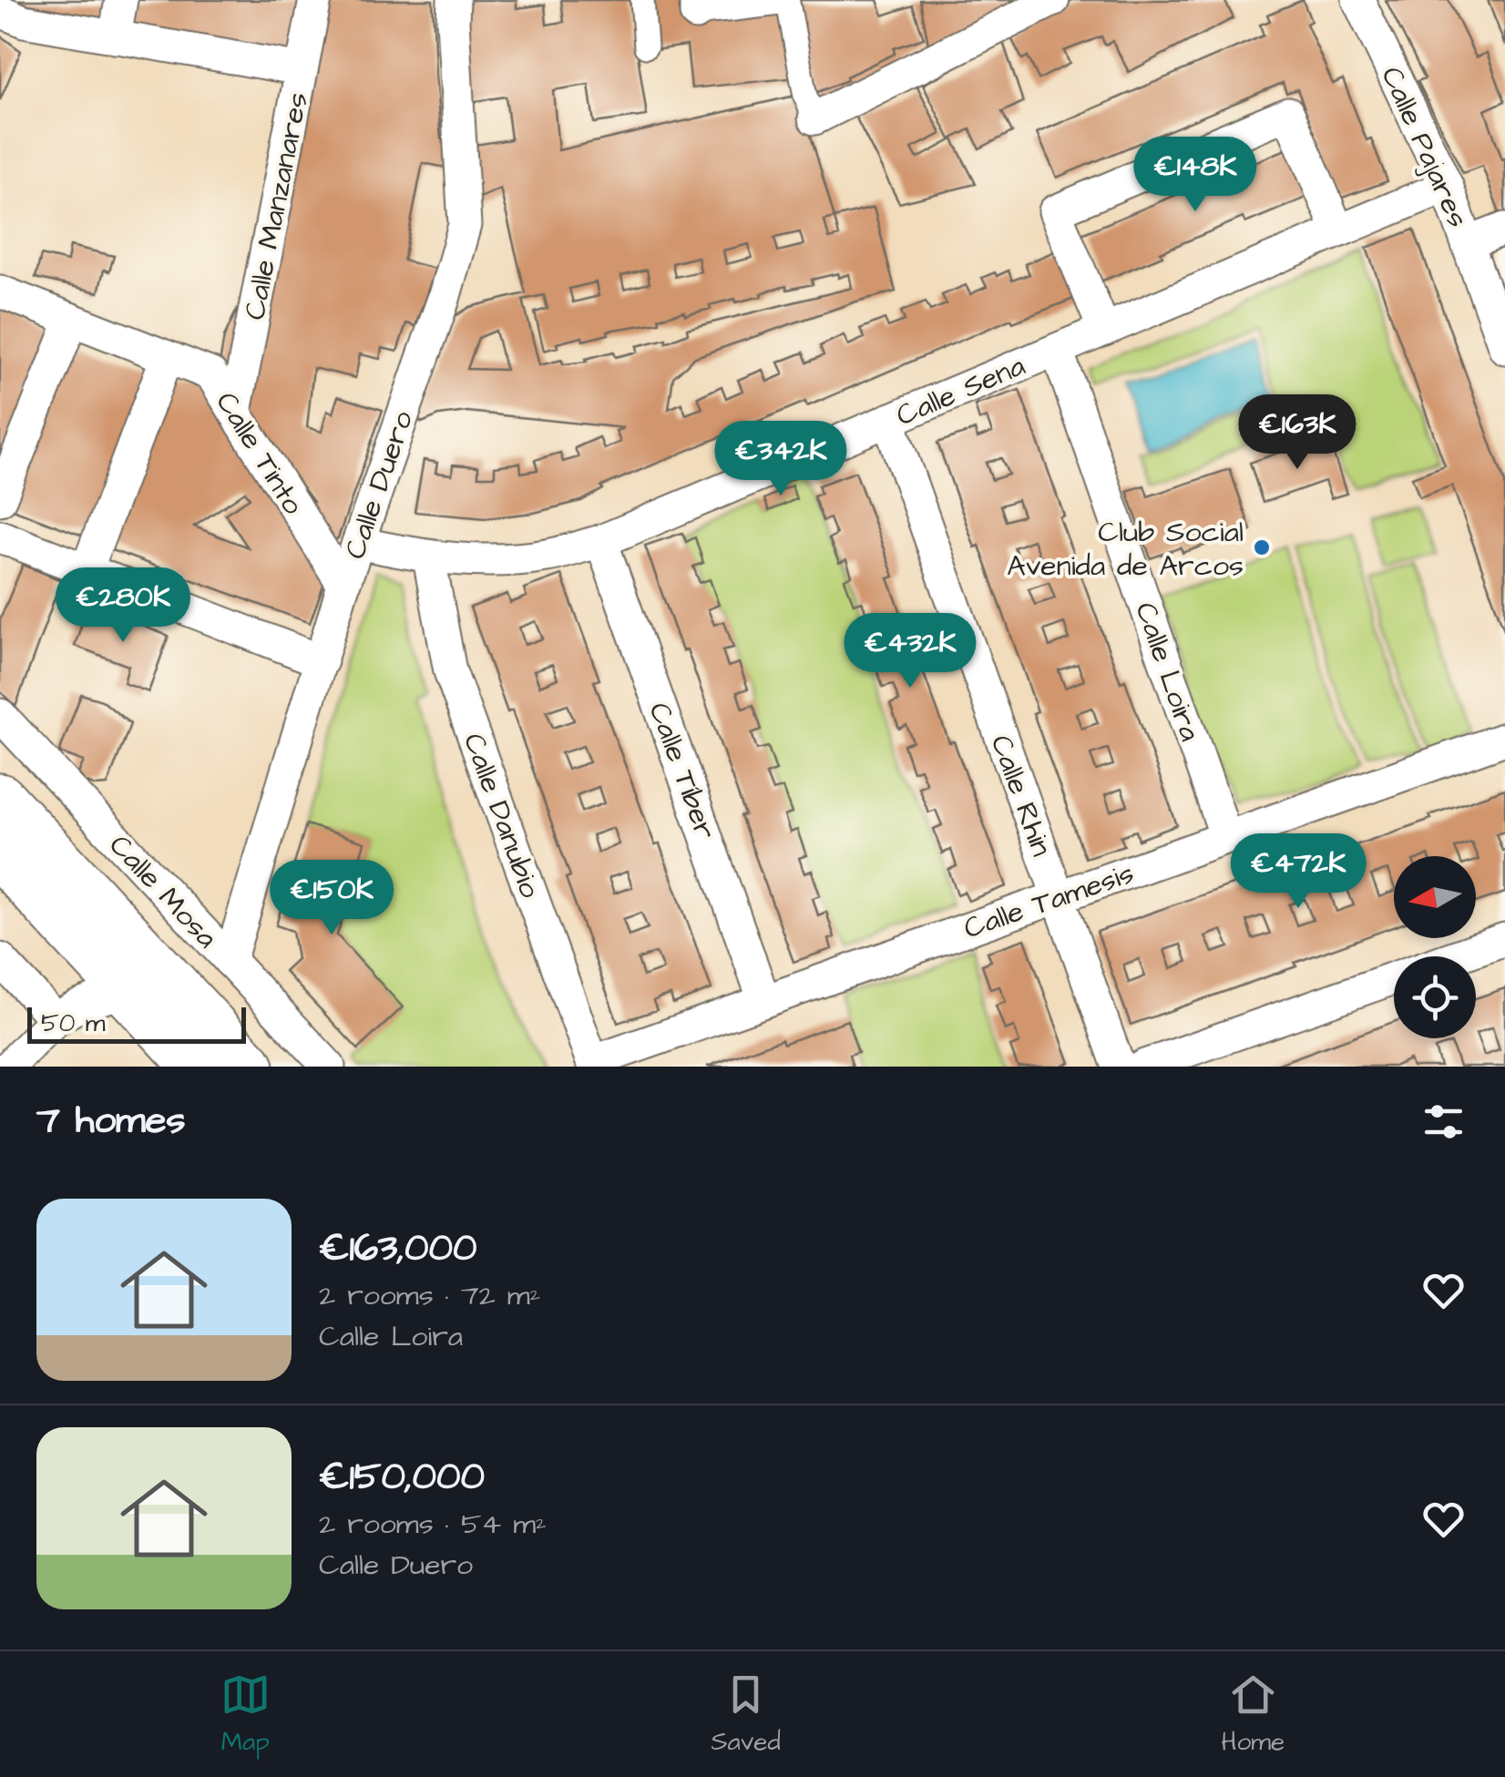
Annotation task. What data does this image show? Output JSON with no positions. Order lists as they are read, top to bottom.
{
  "streets": {
    "street": [
      "Calle Pajares",
      "Calle Manzanares",
      "Calle Sena",
      "Calle Tinto",
      "Calle Duero",
      "Calle Loira",
      "Calle Tíber",
      "Calle Rhin",
      "Calle Danubio",
      "Calle Mosa",
      "Calle Tamesis"
    ]
  },
  "crossings": [
    ["Calle Pajares", "Calle Sena"],
    ["Calle Manzanares", "Calle Tinto"],
    ["Calle Sena", "Calle Duero"],
    ["Calle Sena", "Calle Loira"],
    ["Calle Sena", "Calle Tíber"],
    ["Calle Sena", "Calle Rhin"],
    ["Calle Sena", "Calle Danubio"],
    ["Calle Tinto", "Calle Duero"],
    ["Calle Duero", "Calle Mosa"],
    ["Calle Loira", "Calle Tamesis"],
    ["Calle Tíber", "Calle Tamesis"],
    ["Calle Rhin", "Calle Tamesis"],
    ["Calle Danubio", "Calle Tamesis"]
  ],
  "places": ["Club Social Avenida de Arcos"],
  "scale_bar": "50 m",
  "north": "left",
  "page": {
    "price": [
      "€148K",
      "€163K",
      "€342K",
      "€280K",
      "€432K",
      "€472K",
      "€150K"
    ],
    "scale": "50 m",
    "heading": "7 homes",
    "list": [
      {
        "name": "€163,000",
        "note": "2 rooms · 72 m² · Calle Loira"
      },
      {
        "name": "€150,000",
        "note": "2 rooms · 54 m² · Calle Duero"
      }
    ],
    "tabs": ["Map", "Saved", "Home"]
  }
}
